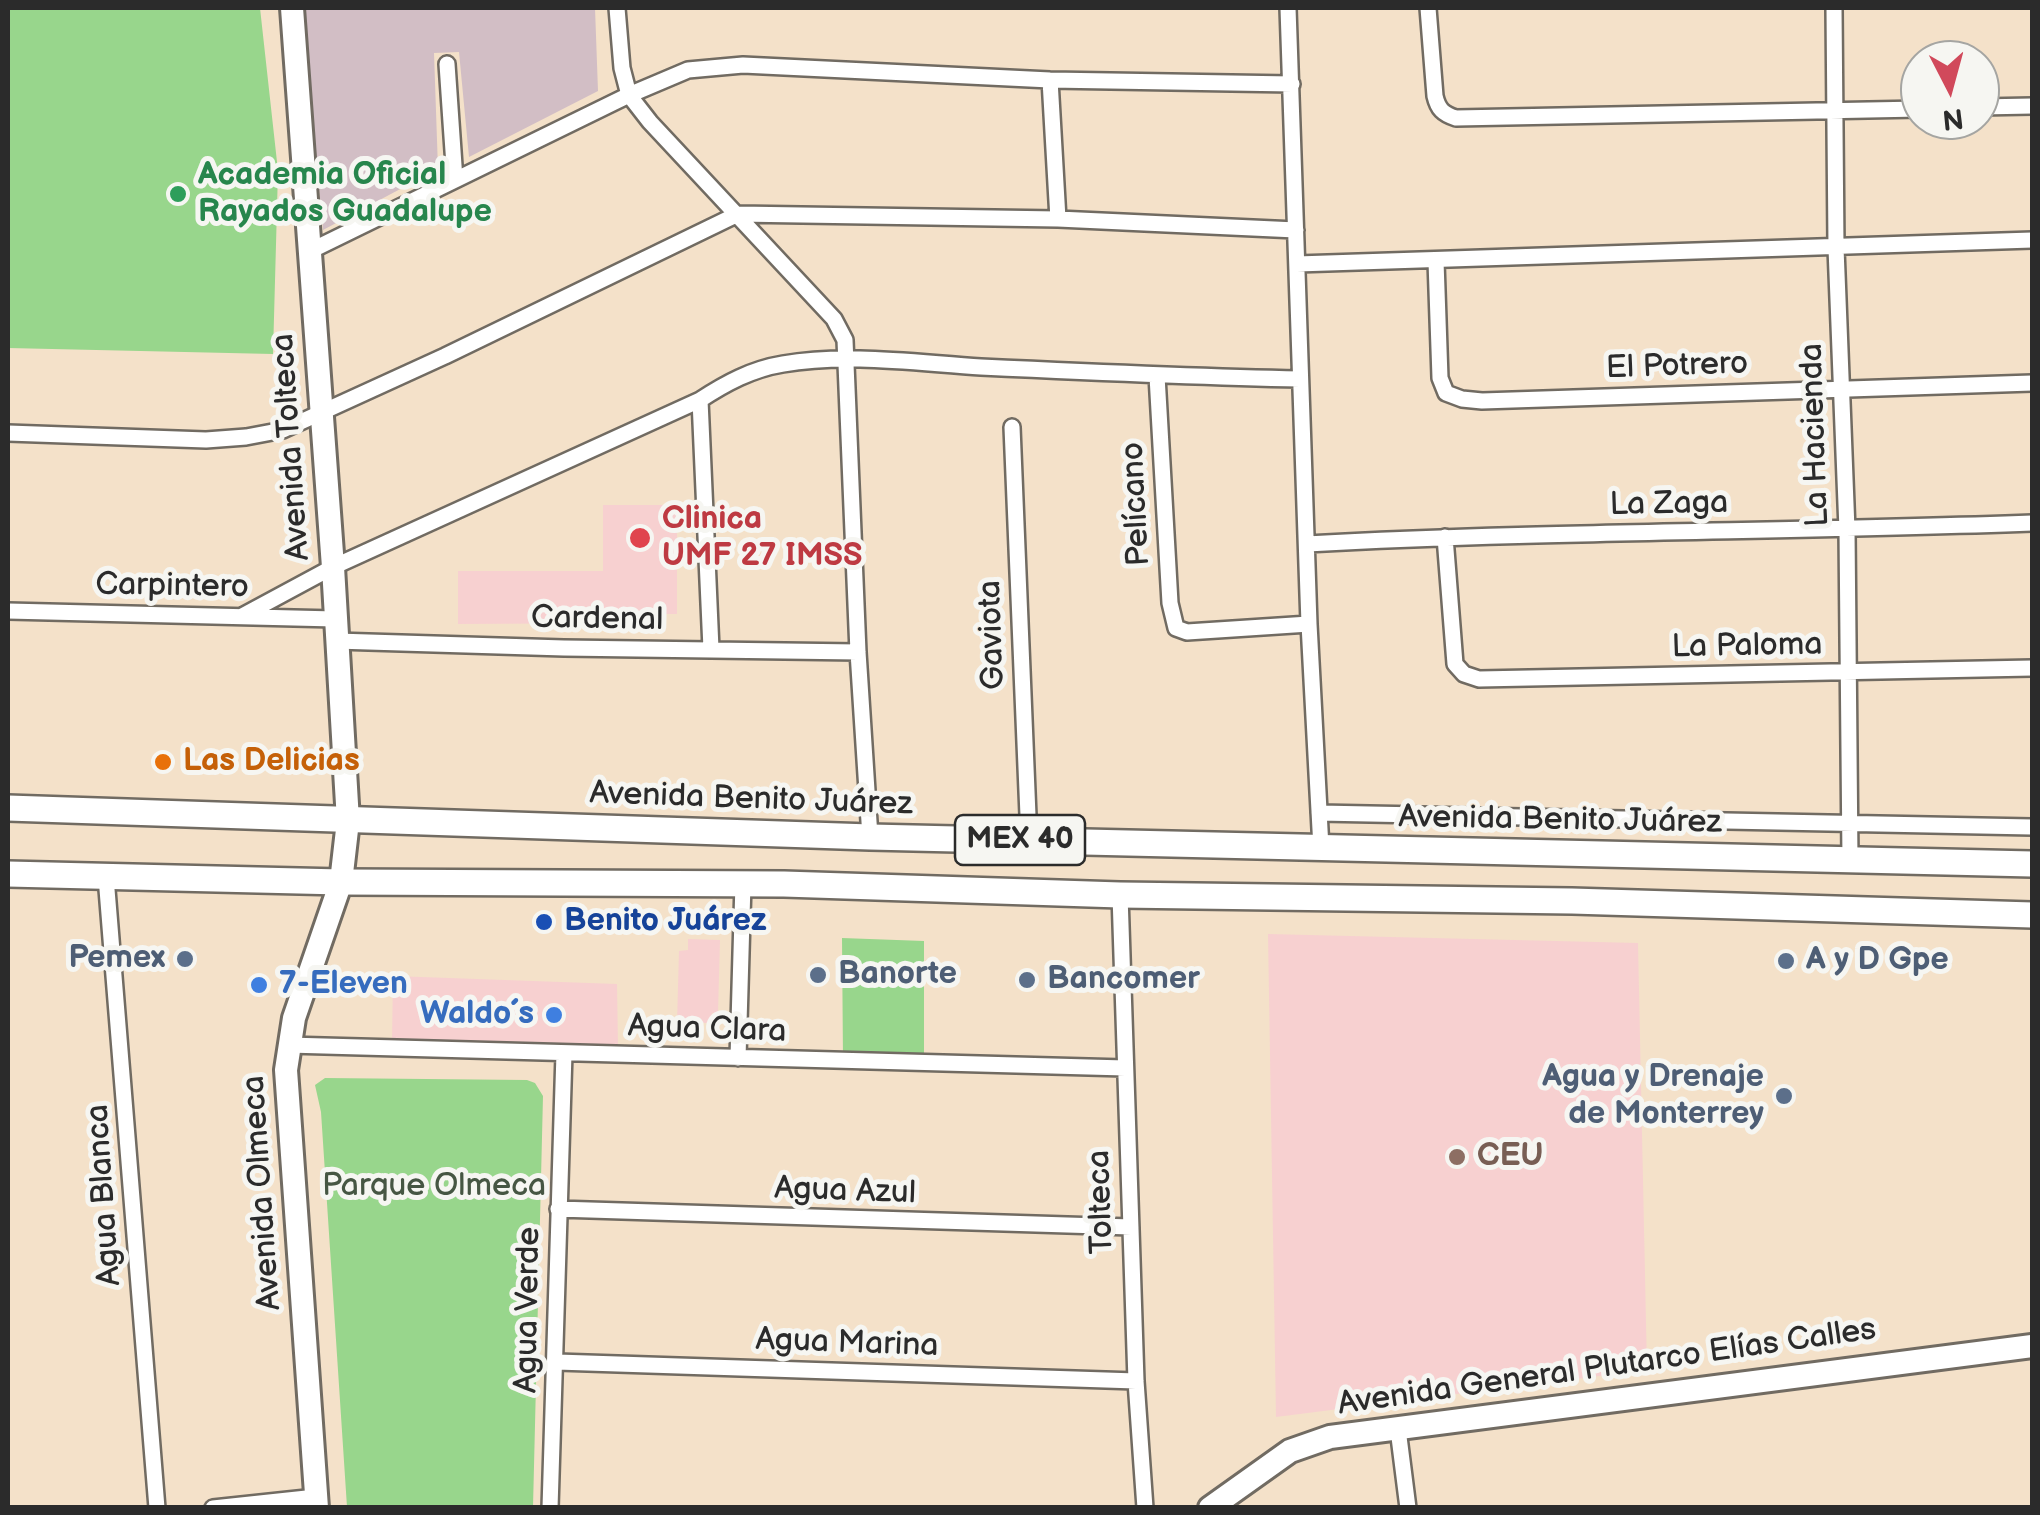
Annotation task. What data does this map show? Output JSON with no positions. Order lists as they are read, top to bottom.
{
  "streets": {
    "main road": ["Avenida Benito Juárez", "MEX 40"],
    "street": [
      "El Potrero",
      "La Hacienda",
      "Avenida Tolteca",
      "Pelícano",
      "La Zaga",
      "Carpintero",
      "Cardenal",
      "Gaviota",
      "La Paloma",
      "Agua Clara",
      "Agua Azul",
      "Avenida Olmeca",
      "Agua Blanca",
      "Tolteca",
      "Agua Verde",
      "Agua Marina",
      "Avenida General Plutarco Elías Calles"
    ]
  },
  "crossings": [
    ["El Potrero", "La Hacienda"],
    ["La Hacienda", "La Zaga"],
    ["La Hacienda", "La Paloma"],
    ["La Hacienda", "Avenida Benito Juárez"],
    ["Avenida Tolteca", "Carpintero"],
    ["Avenida Tolteca", "Cardenal"],
    ["Avenida Tolteca", "Avenida Benito Juárez"],
    ["Avenida Tolteca", "MEX 40"],
    ["Avenida Tolteca", "Avenida Olmeca"],
    ["La Zaga", "La Paloma"],
    ["Carpintero", "Cardenal"],
    ["Gaviota", "Avenida Benito Juárez"],
    ["MEX 40", "Avenida Olmeca"],
    ["MEX 40", "Agua Blanca"],
    ["MEX 40", "Tolteca"],
    ["Agua Clara", "Avenida Olmeca"],
    ["Agua Clara", "Tolteca"],
    ["Agua Clara", "Agua Verde"],
    ["Agua Azul", "Tolteca"],
    ["Agua Azul", "Agua Verde"],
    ["Tolteca", "Agua Marina"],
    ["Agua Verde", "Agua Marina"]
  ],
  "parks": ["Parque Olmeca"],
  "places": [
    "Academia Oficial Rayados Guadalupe",
    "Clinica UMF 27 IMSS",
    "Las Delicias",
    "Benito Juárez",
    "Pemex",
    "A y D Gpe",
    "Banorte",
    "Bancomer",
    "7-Eleven",
    "Waldo´s",
    "Agua y Drenaje de Monterrey",
    "CEU"
  ],
  "north": "bottom"
}
